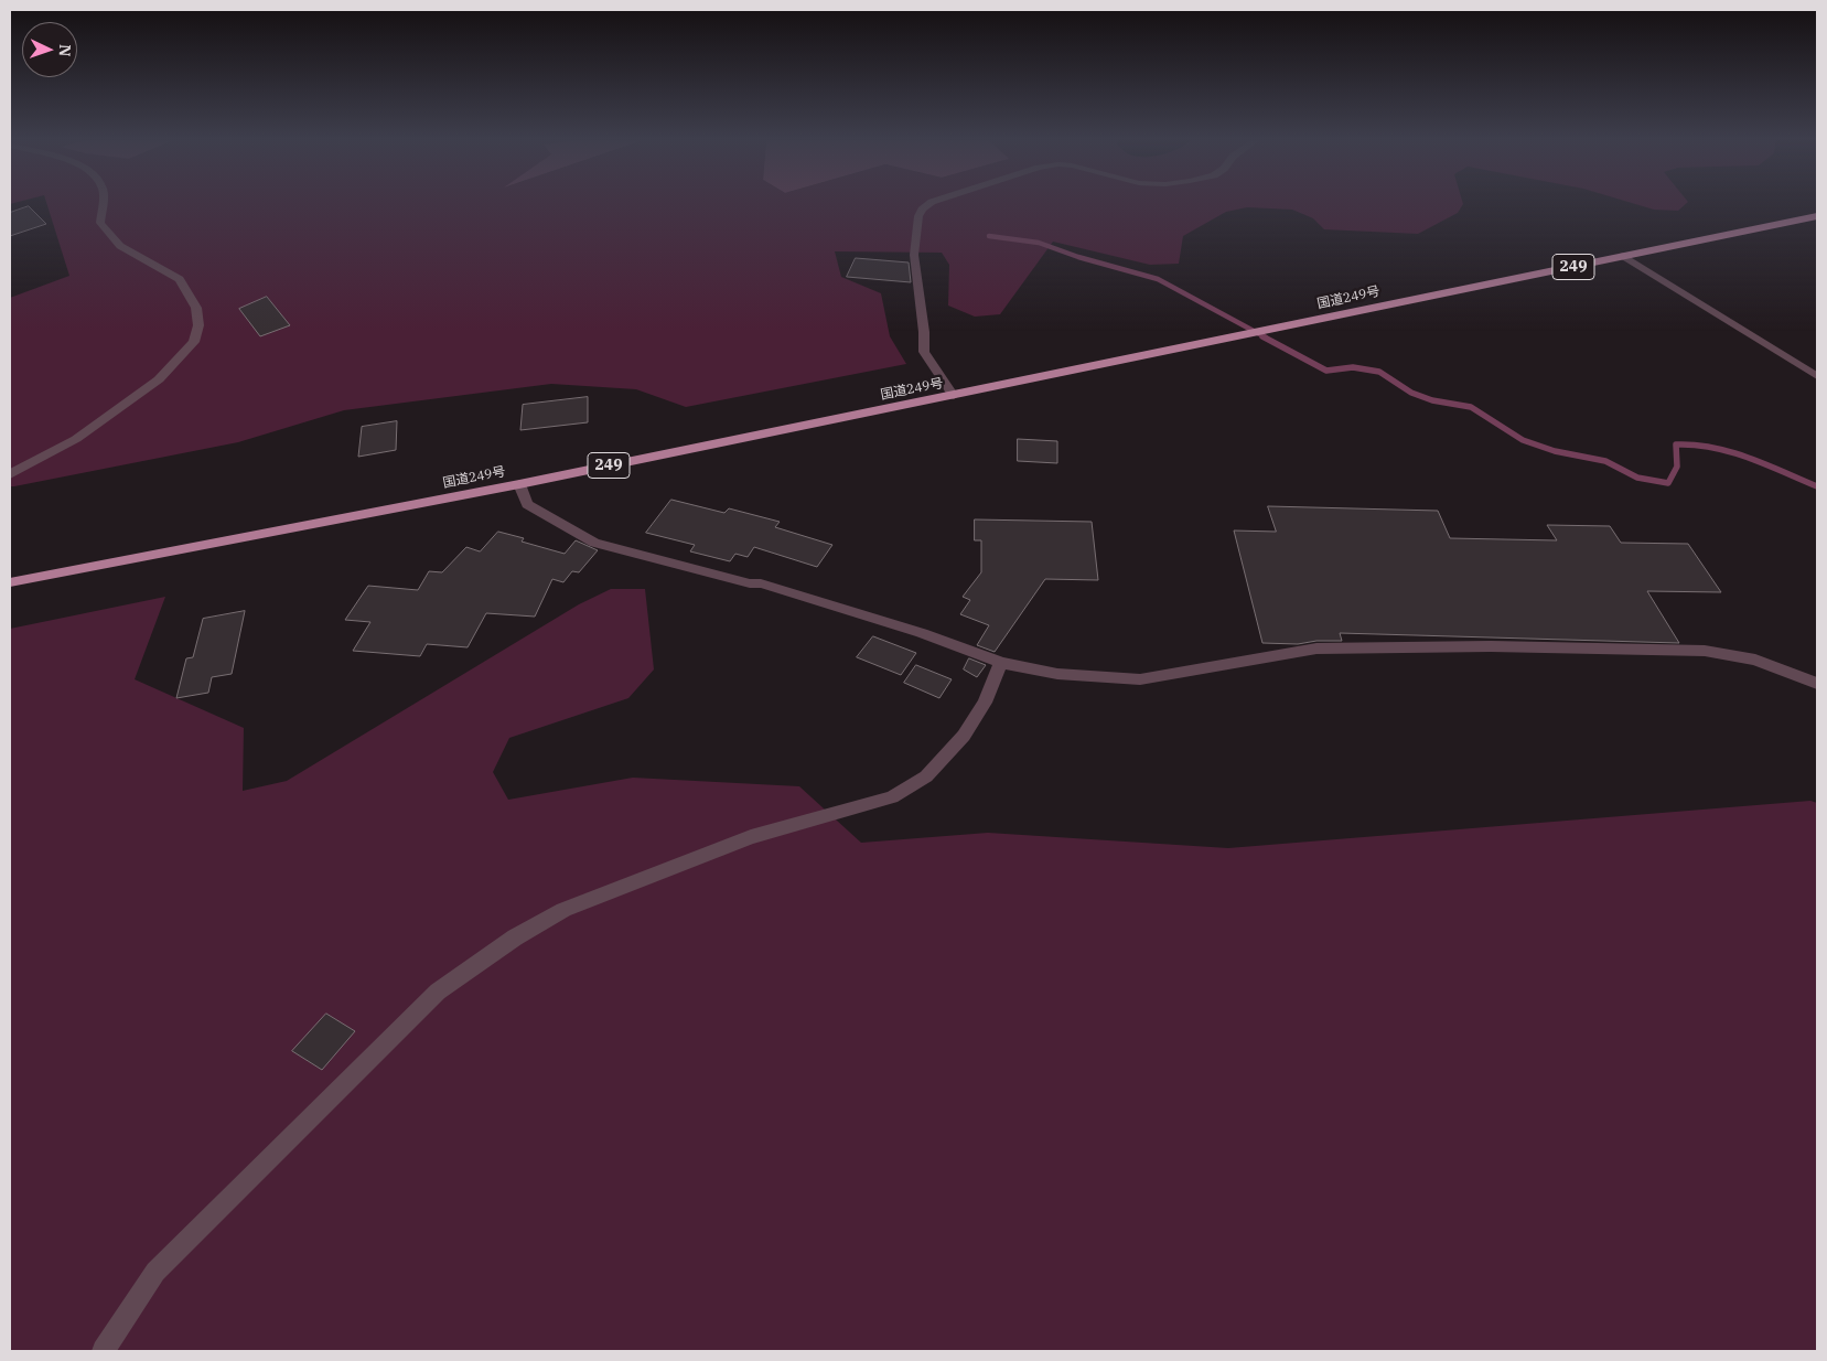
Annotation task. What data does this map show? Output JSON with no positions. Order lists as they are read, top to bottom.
{
  "streets": {
    "highway": ["249", "国道249号"]
  },
  "north": "right"
}
